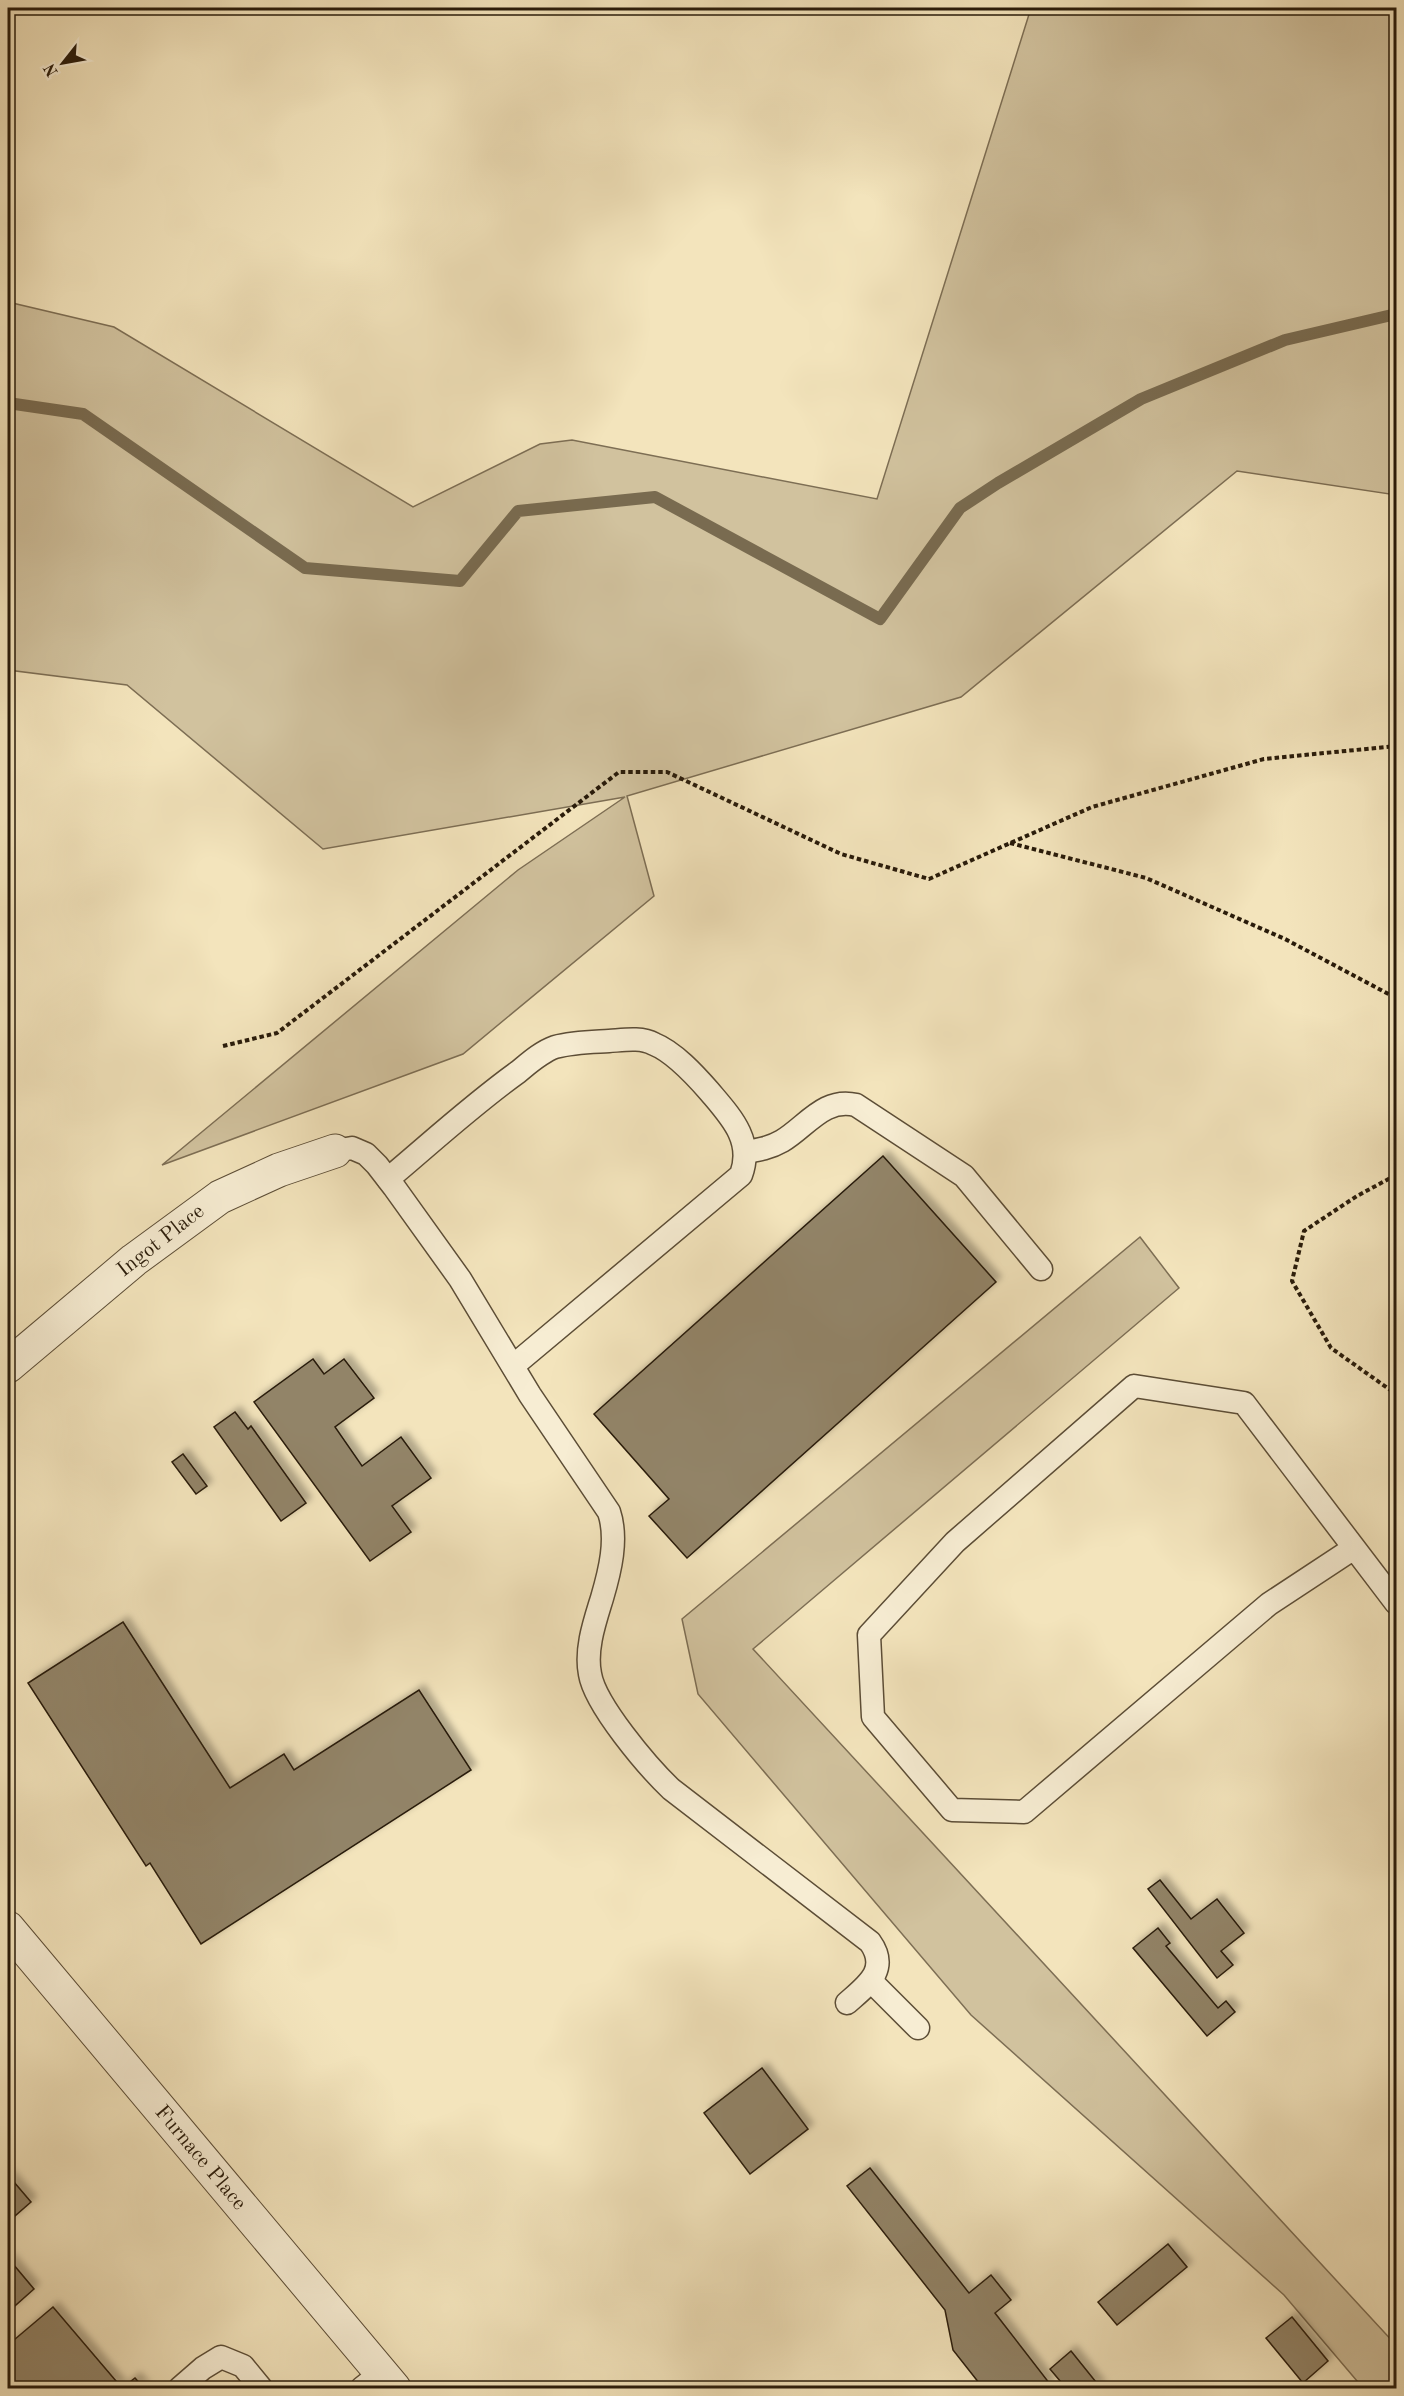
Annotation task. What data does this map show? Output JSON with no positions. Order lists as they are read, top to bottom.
{
  "streets": {
    "street": ["Ingot Place", "Furnace Place"]
  },
  "north": "bottom left"
}
